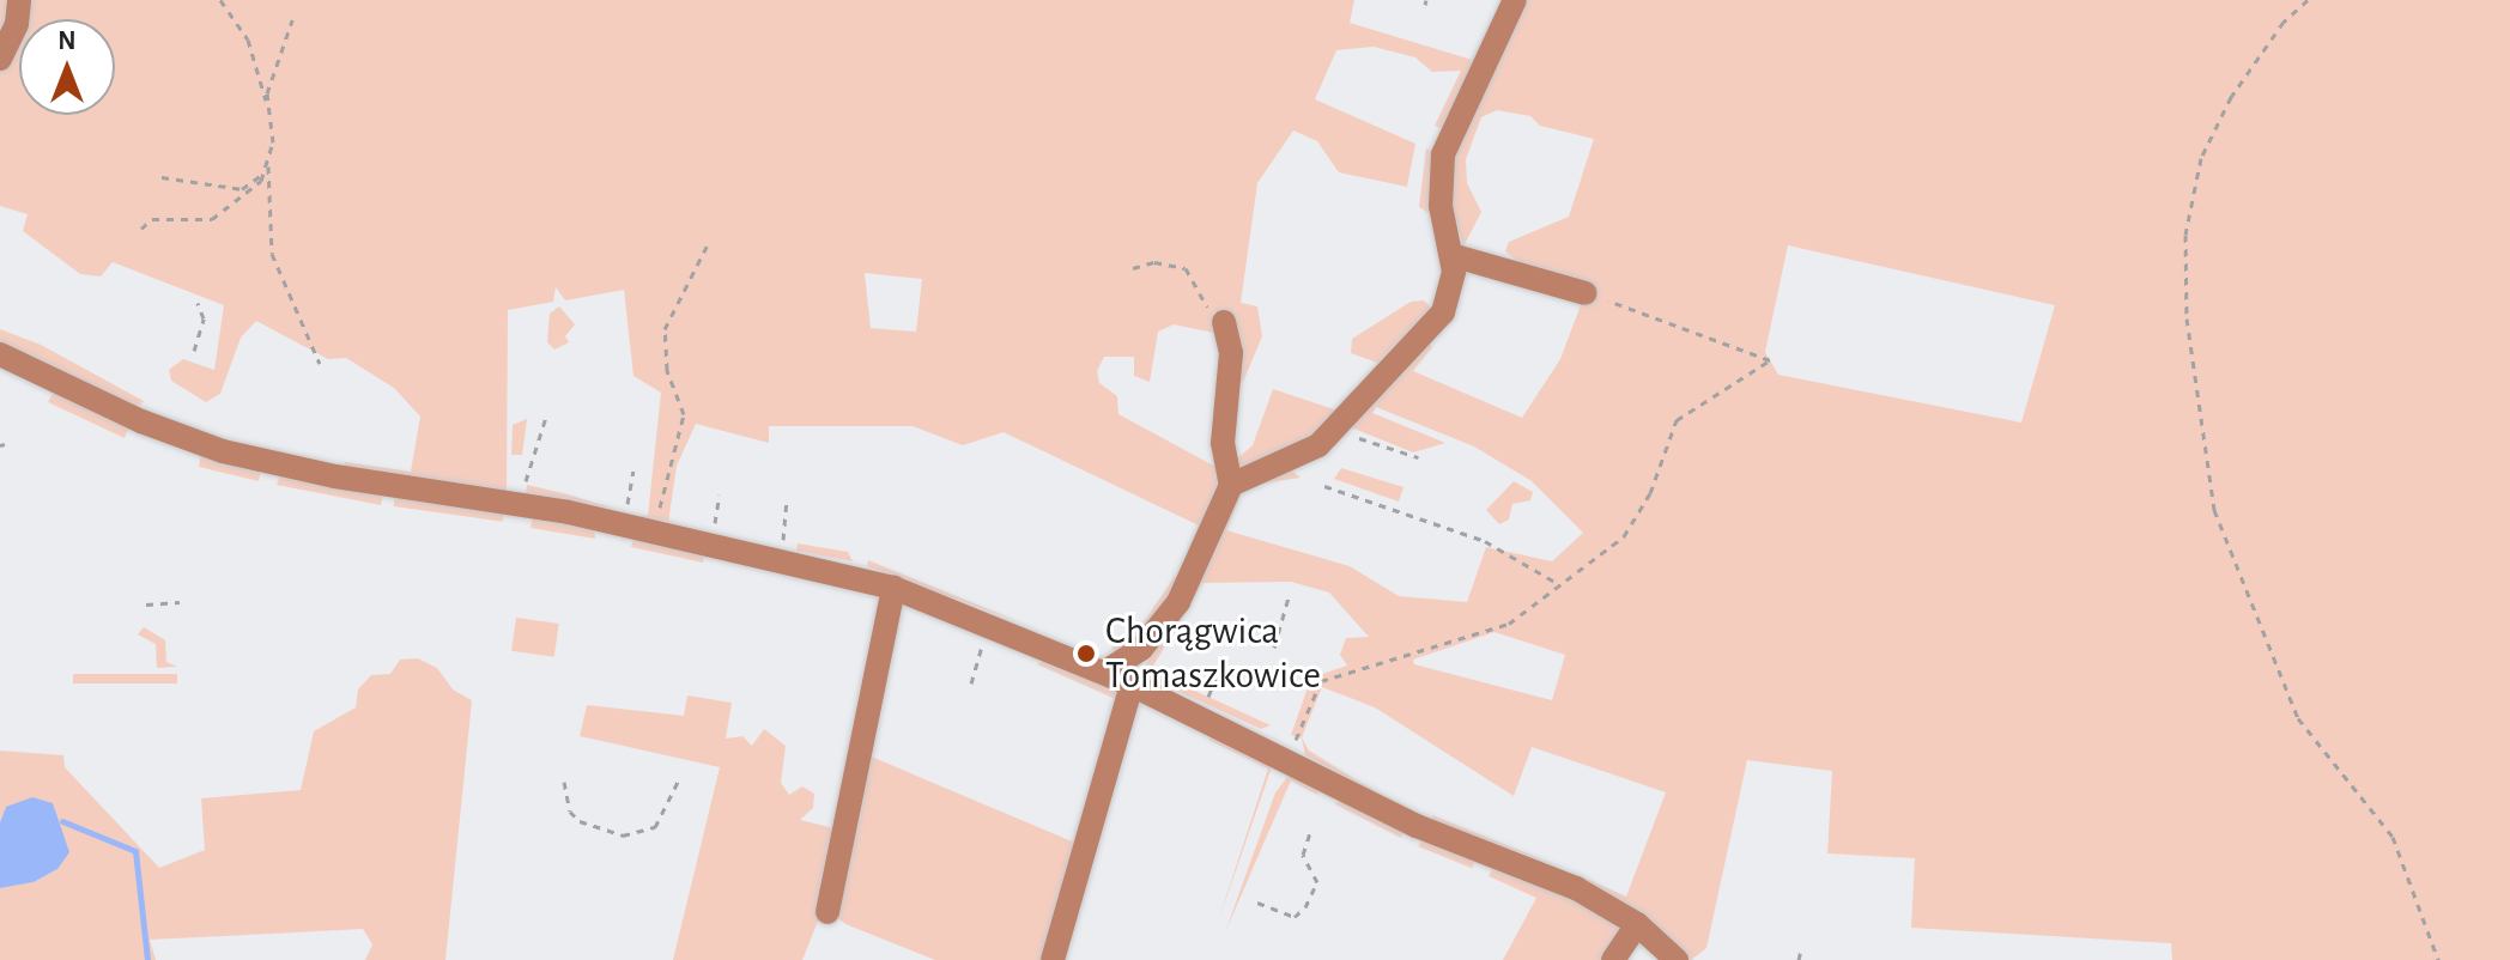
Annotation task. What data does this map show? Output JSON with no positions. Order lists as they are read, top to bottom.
{
  "places": ["Chorągwica Tomaszkowice"],
  "north": "top"
}
